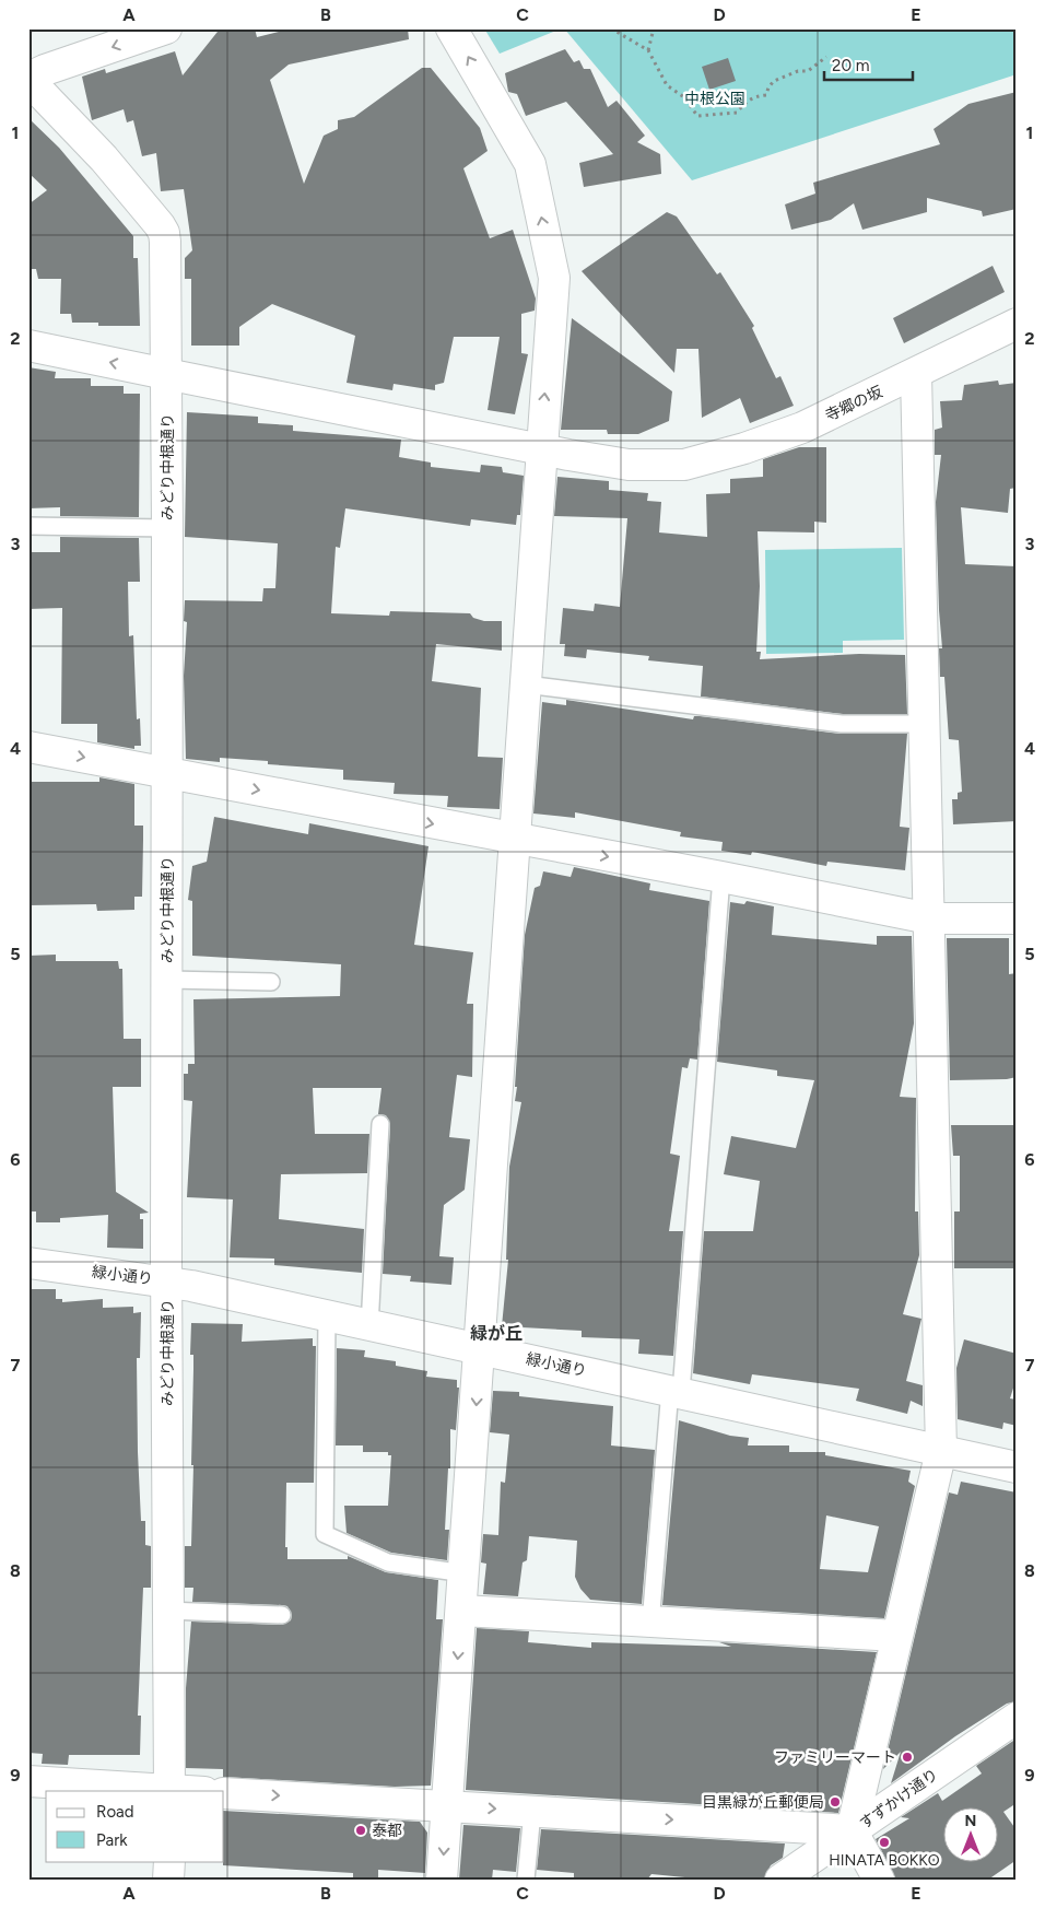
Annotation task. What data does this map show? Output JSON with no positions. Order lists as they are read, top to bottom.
{
  "streets": {
    "street": [
      "寺郷の坂",
      "みどり中根通り",
      "緑小通り",
      "すずかけ通り"
    ]
  },
  "crossings": [
    ["寺郷の坂", "みどり中根通り"],
    ["みどり中根通り", "緑小通り"]
  ],
  "districts": ["緑が丘"],
  "parks": ["中根公園"],
  "places": [
    "ファミリーマート",
    "目黒緑が丘郵便局",
    "泰都",
    "HINATA BOKKO"
  ],
  "legend": ["Road", "Park"],
  "scale_bar": "20 m",
  "north": "top",
  "grid": {
    "columns": [
      "A",
      "B",
      "C",
      "D",
      "E"
    ],
    "rows": [
      "1",
      "2",
      "3",
      "4",
      "5",
      "6",
      "7",
      "8",
      "9"
    ]
  }
}
